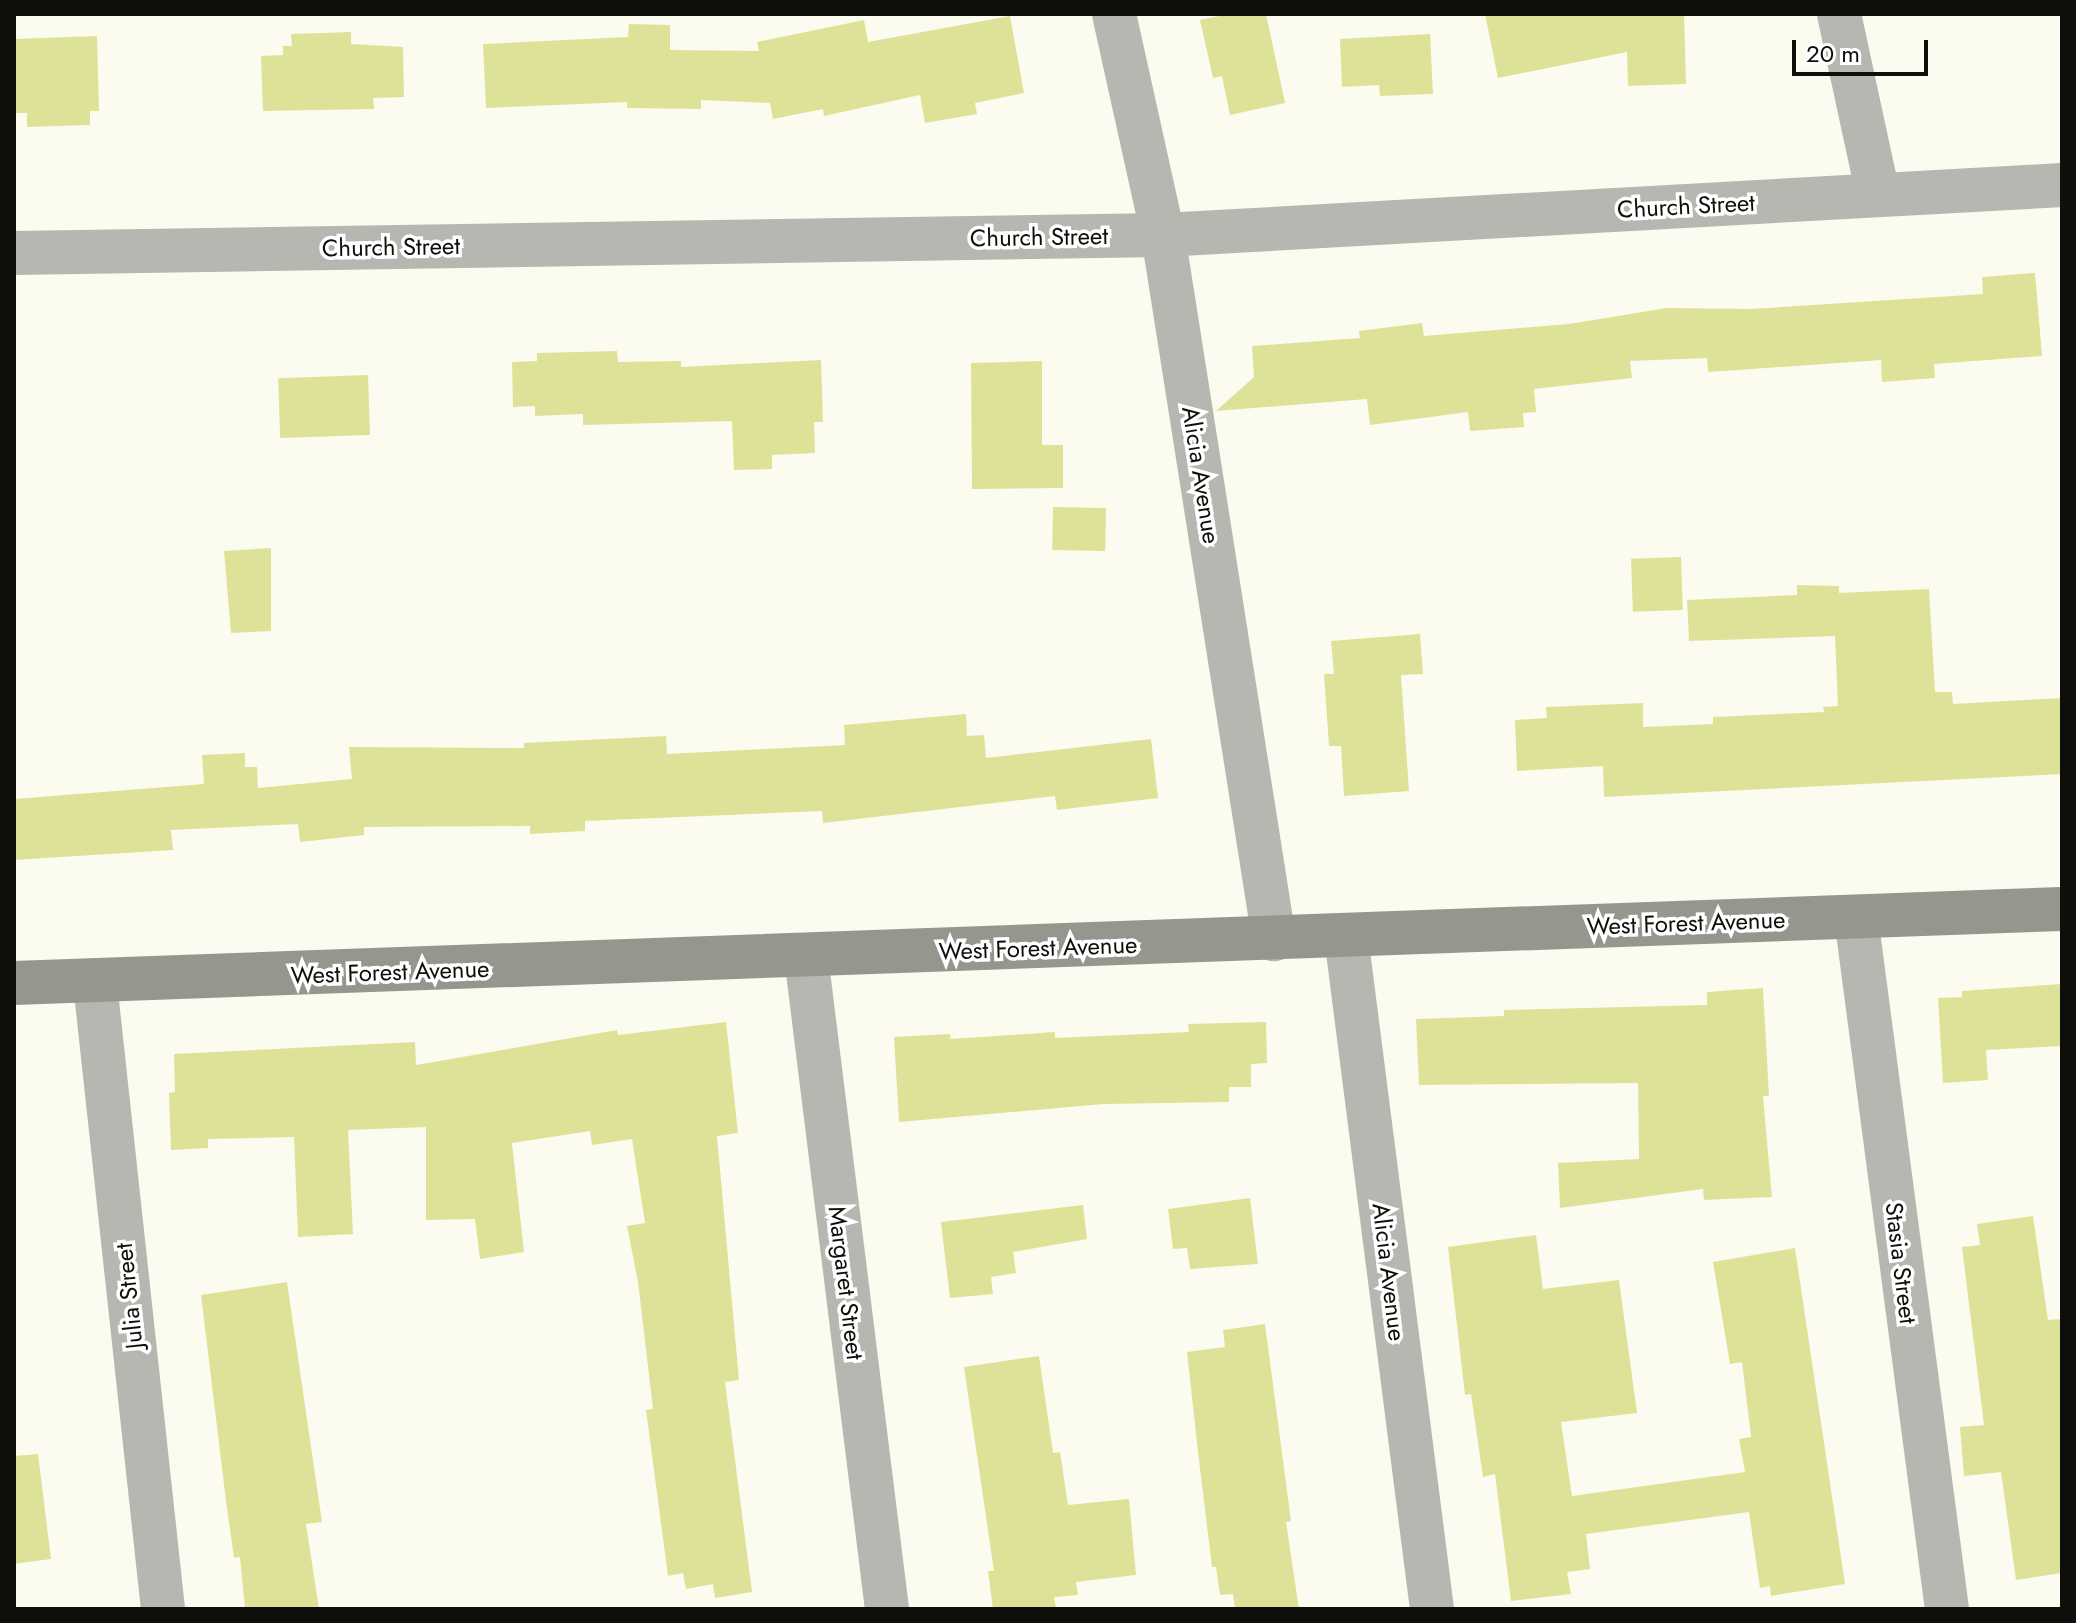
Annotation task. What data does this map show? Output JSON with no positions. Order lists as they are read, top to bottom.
{
  "streets": {
    "street": [
      "Church Street",
      "Alicia Avenue",
      "West Forest Avenue",
      "Stasia Street",
      "Margaret Street",
      "Julia Street"
    ]
  },
  "crossings": [
    ["Church Street", "Alicia Avenue"],
    ["Alicia Avenue", "West Forest Avenue"],
    ["West Forest Avenue", "Stasia Street"],
    ["West Forest Avenue", "Margaret Street"],
    ["West Forest Avenue", "Julia Street"]
  ],
  "scale_bar": "20 m"
}
